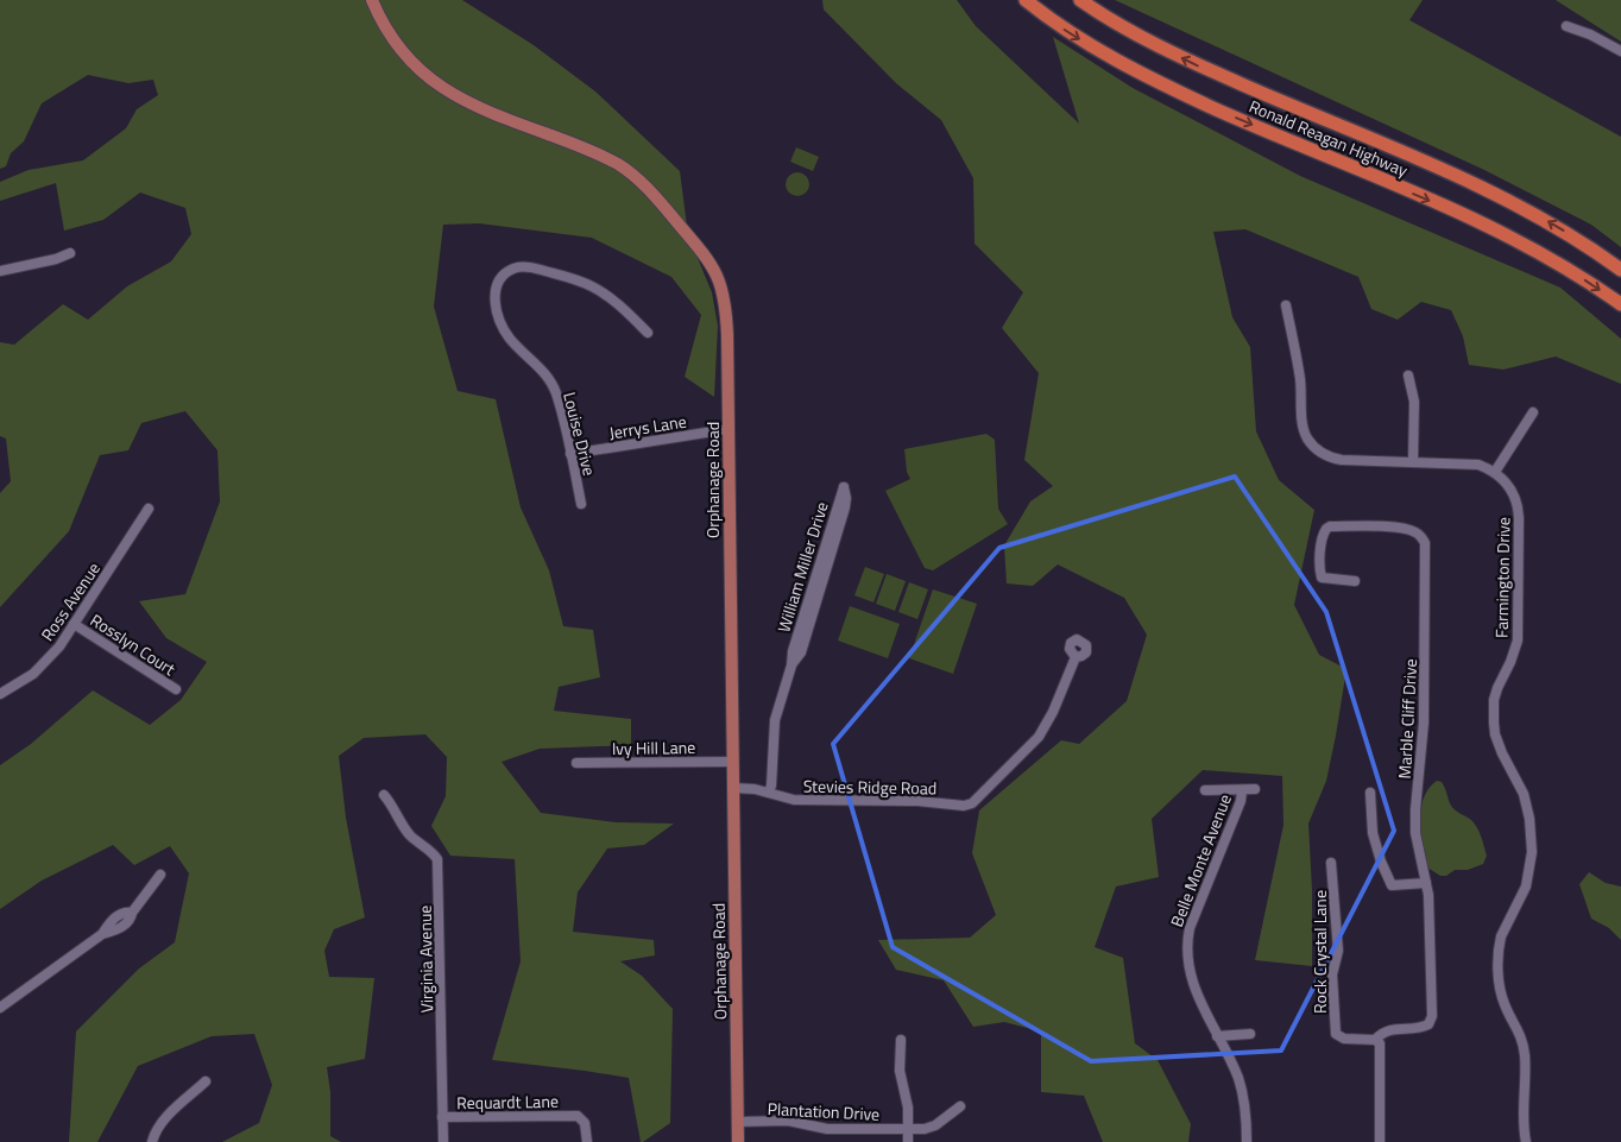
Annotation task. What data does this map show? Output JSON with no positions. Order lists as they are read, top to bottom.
{
  "streets": {
    "highway": ["Ronald Reagan Highway"],
    "main road": ["Orphanage Road"],
    "street": [
      "Jerrys Lane",
      "Louise Drive",
      "William Miller Drive",
      "Farmington Drive",
      "Ross Avenue",
      "Rosslyn Court",
      "Marble Cliff Drive",
      "Ivy Hill Lane",
      "Stevies Ridge Road",
      "Belle Monte Avenue",
      "Rock Crystal Lane",
      "Virginia Avenue",
      "Requardt Lane",
      "Plantation Drive"
    ]
  },
  "crossings": [
    ["Jerrys Lane", "Louise Drive"],
    ["Jerrys Lane", "Orphanage Road"],
    ["Orphanage Road", "Ivy Hill Lane"],
    ["Orphanage Road", "Stevies Ridge Road"],
    ["Orphanage Road", "Plantation Drive"],
    ["William Miller Drive", "Stevies Ridge Road"],
    ["Ross Avenue", "Rosslyn Court"],
    ["Marble Cliff Drive", "Rock Crystal Lane"],
    ["Virginia Avenue", "Requardt Lane"]
  ]
}
